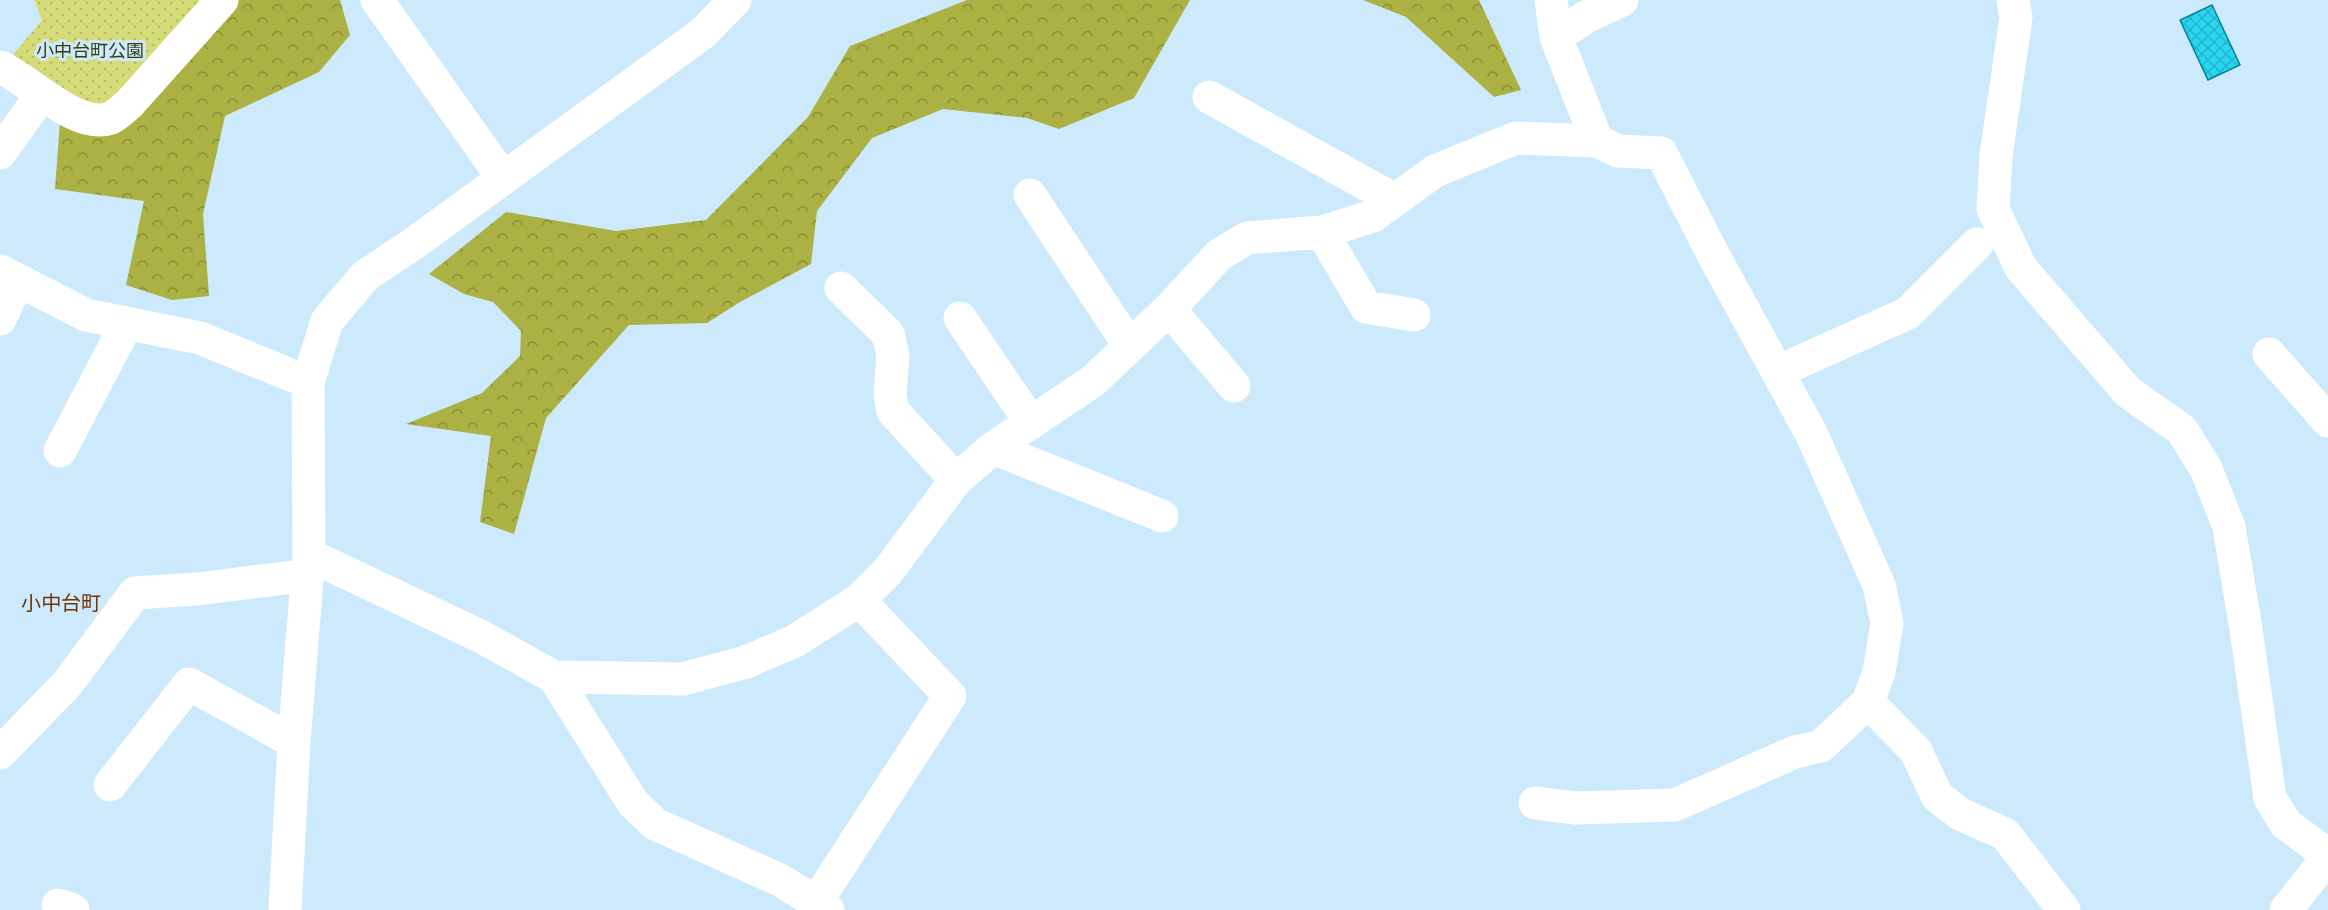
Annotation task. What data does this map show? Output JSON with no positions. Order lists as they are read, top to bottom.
{
  "districts": ["小中台町"],
  "parks": ["小中台町公園"]
}
